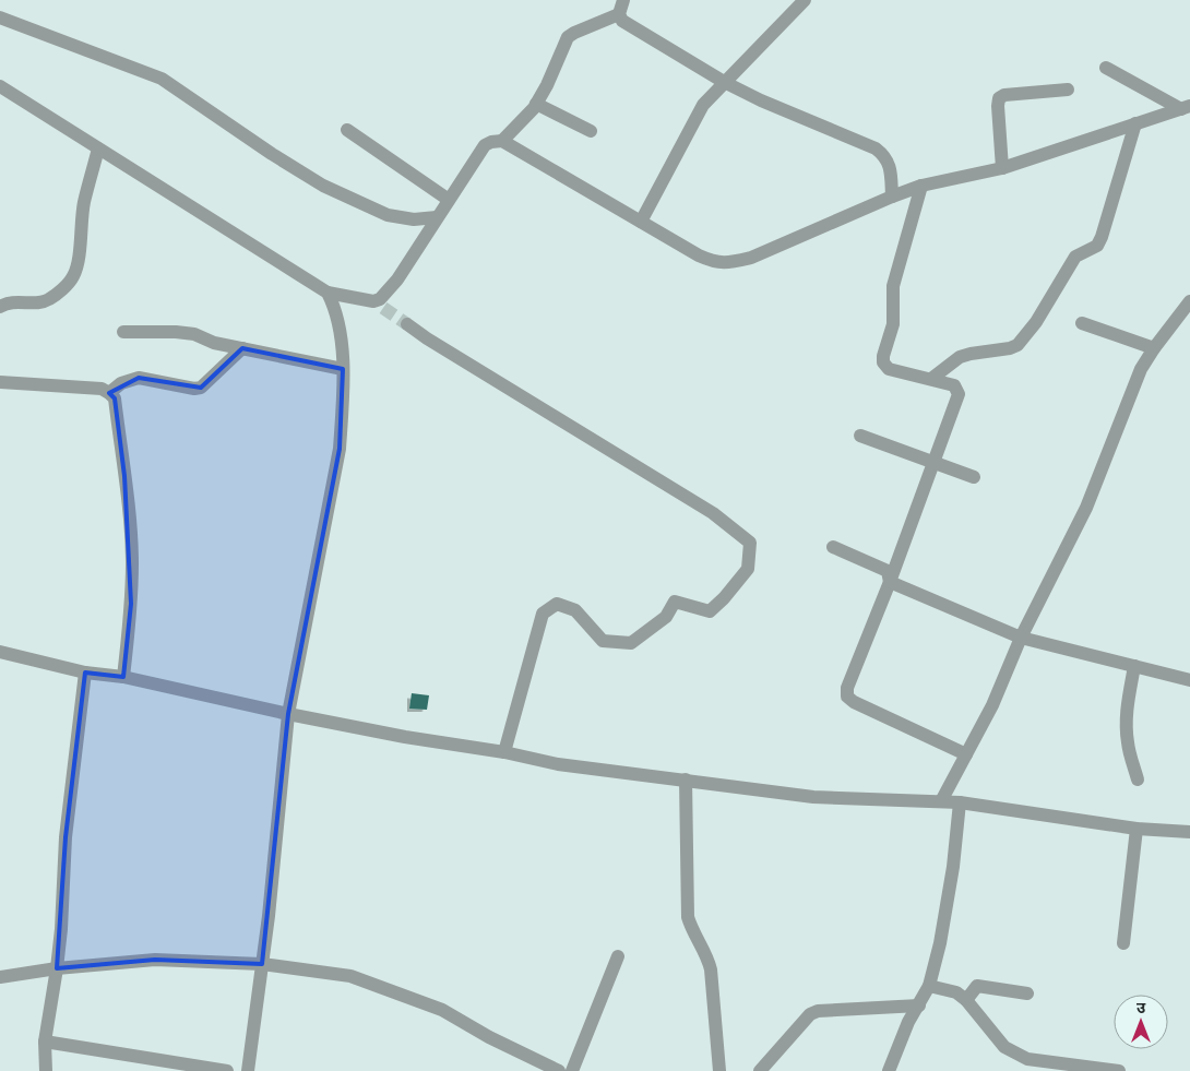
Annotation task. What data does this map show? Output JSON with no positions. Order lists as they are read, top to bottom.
{
  "north": "top"
}
